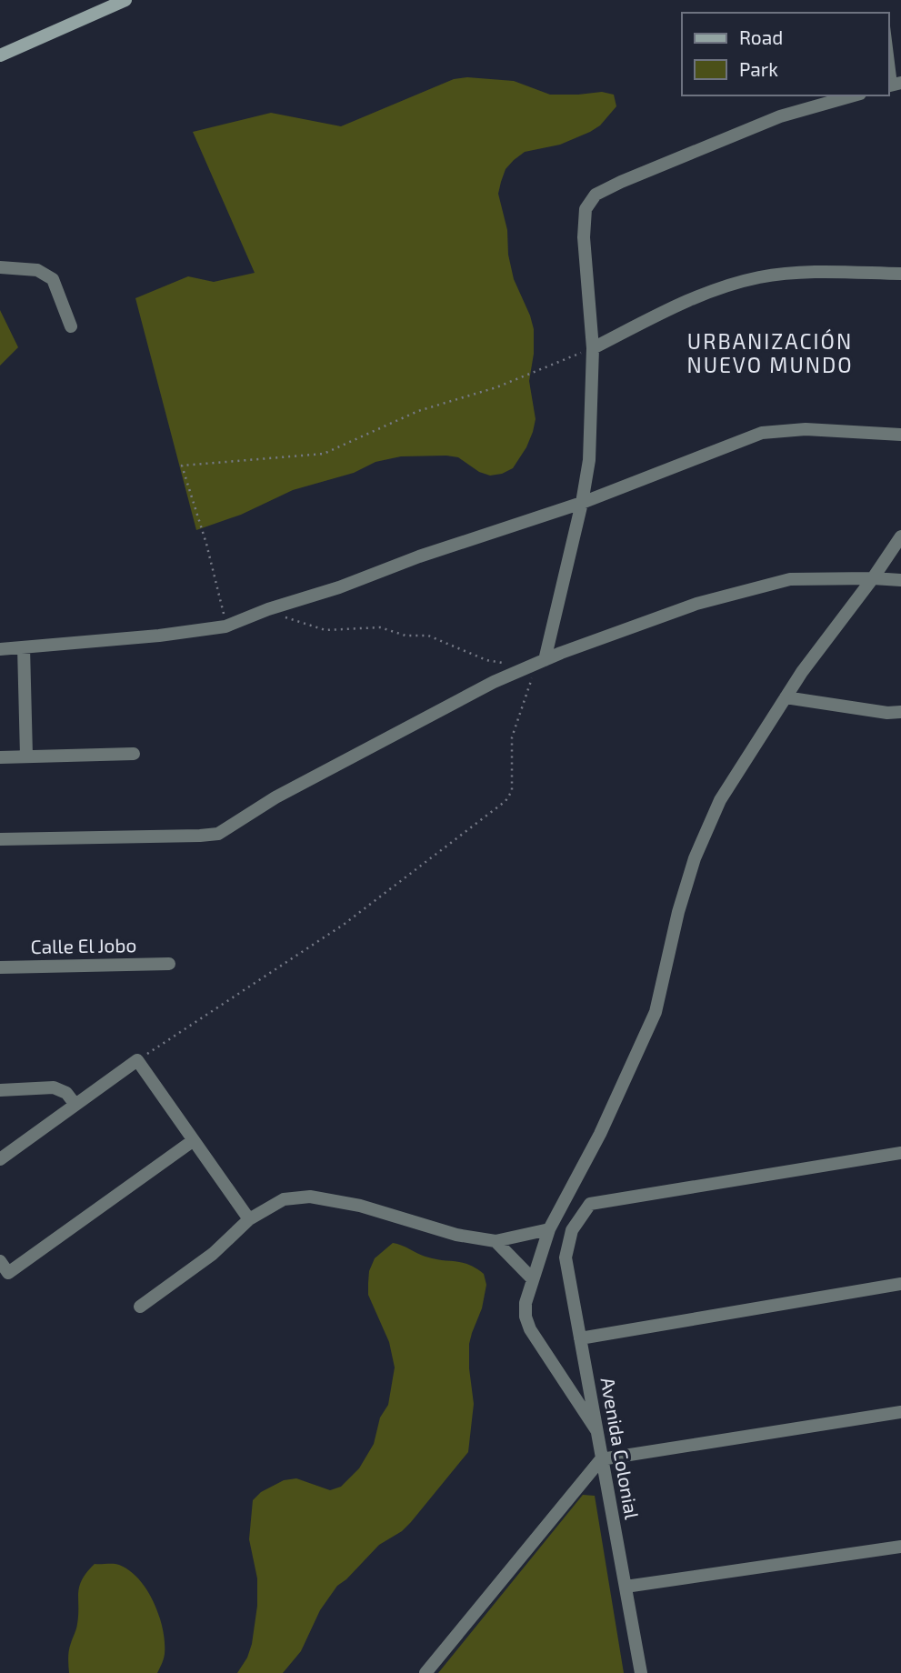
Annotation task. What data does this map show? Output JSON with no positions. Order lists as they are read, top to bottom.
{
  "streets": {
    "street": ["Calle El Jobo", "Avenida Colonial"]
  },
  "districts": ["URBANIZACIÓN NUEVO MUNDO"],
  "legend": ["Road", "Park"]
}
